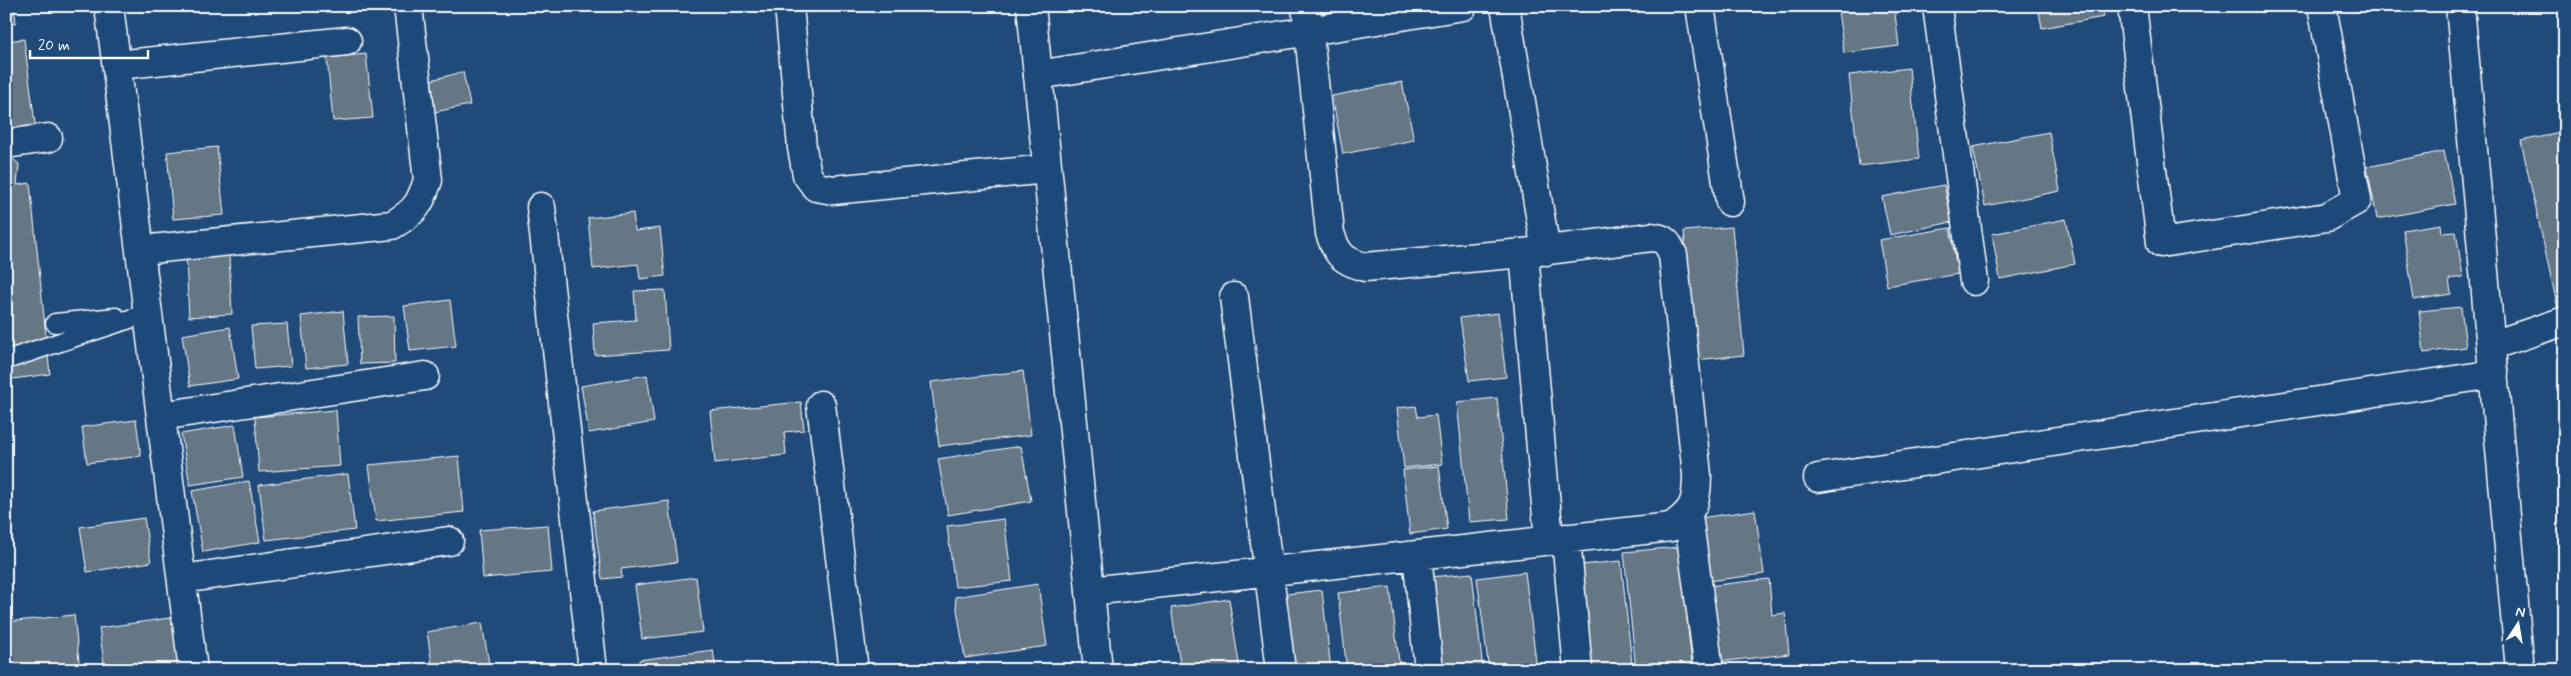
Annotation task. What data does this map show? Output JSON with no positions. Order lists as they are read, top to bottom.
{
  "scale_bar": "20 m",
  "north": "top"
}
